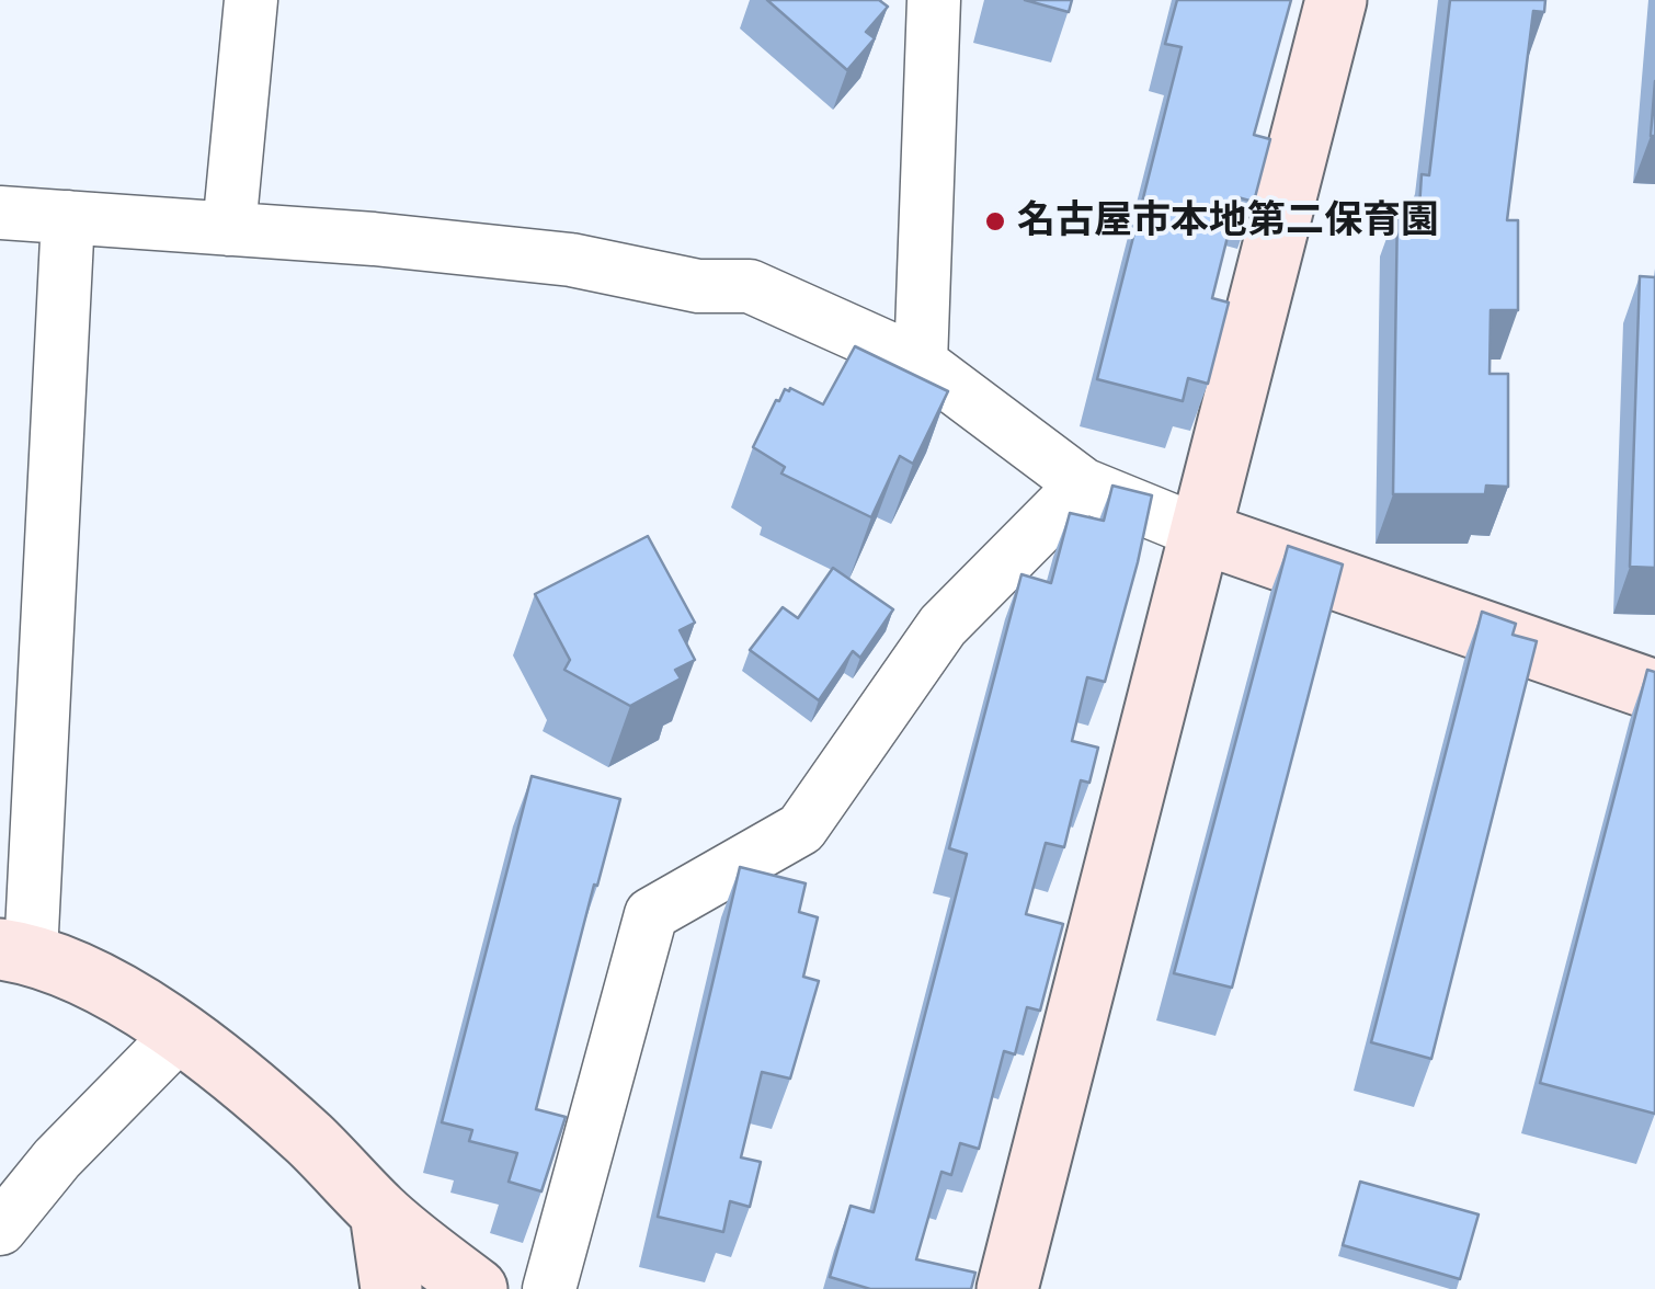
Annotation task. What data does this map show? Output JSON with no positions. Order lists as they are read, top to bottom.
{
  "places": ["名古屋市本地第二保育園"]
}
